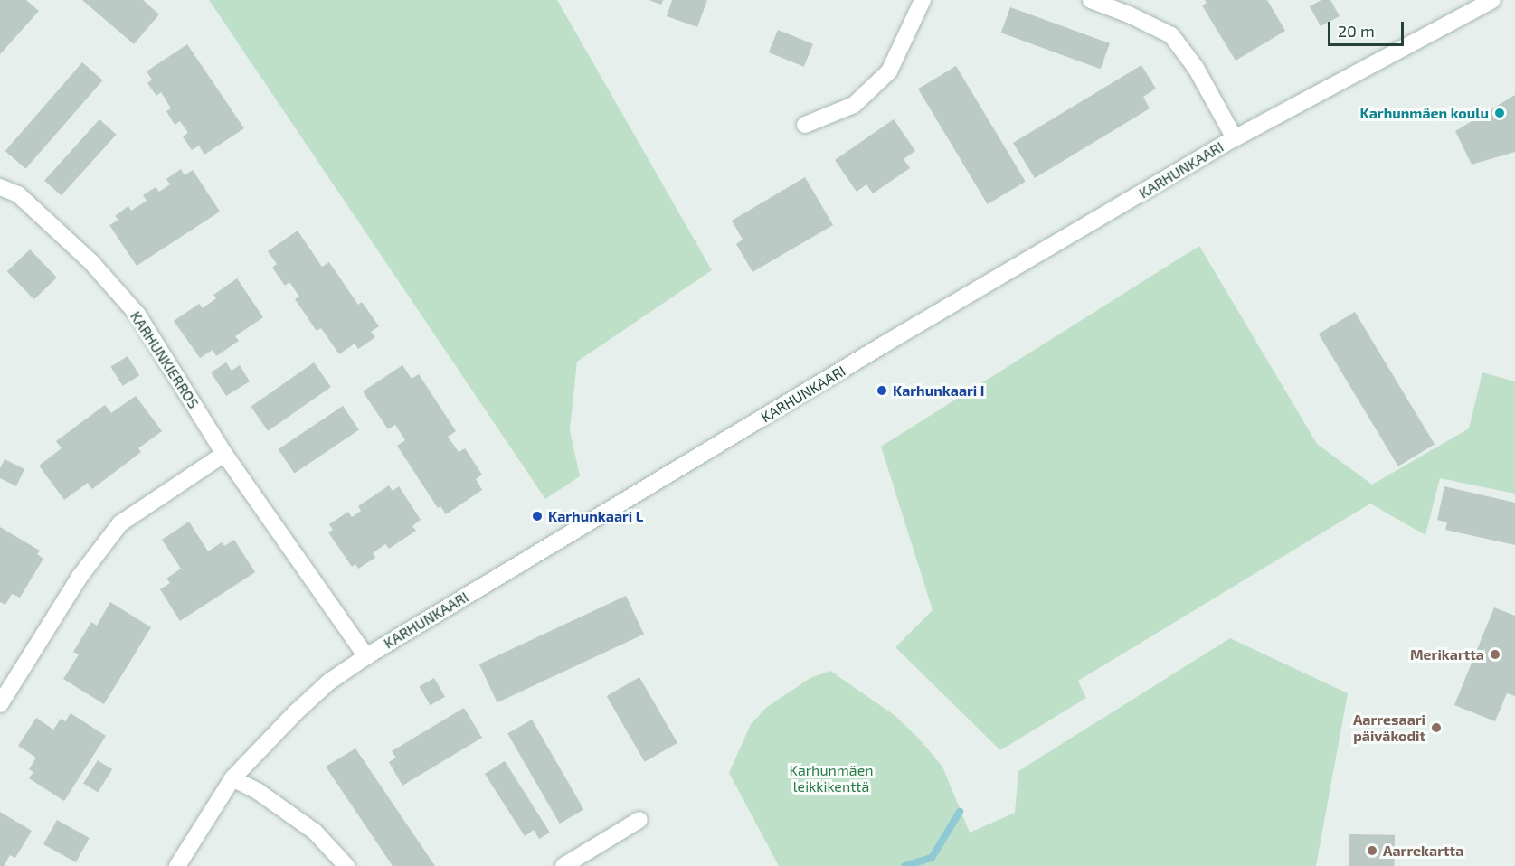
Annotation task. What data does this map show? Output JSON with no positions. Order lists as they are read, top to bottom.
{
  "streets": {
    "street": ["KARHUNKAARI", "KARHUNKIERROS"]
  },
  "crossings": [
    ["KARHUNKAARI", "KARHUNKIERROS"]
  ],
  "parks": ["Karhunmäen leikkikenttä"],
  "places": [
    "Karhunmäen koulu",
    "Karhunkaari I",
    "Karhunkaari L",
    "Merikartta",
    "Aarresaari päiväkodit",
    "Aarrekartta"
  ],
  "scale_bar": "20 m"
}
